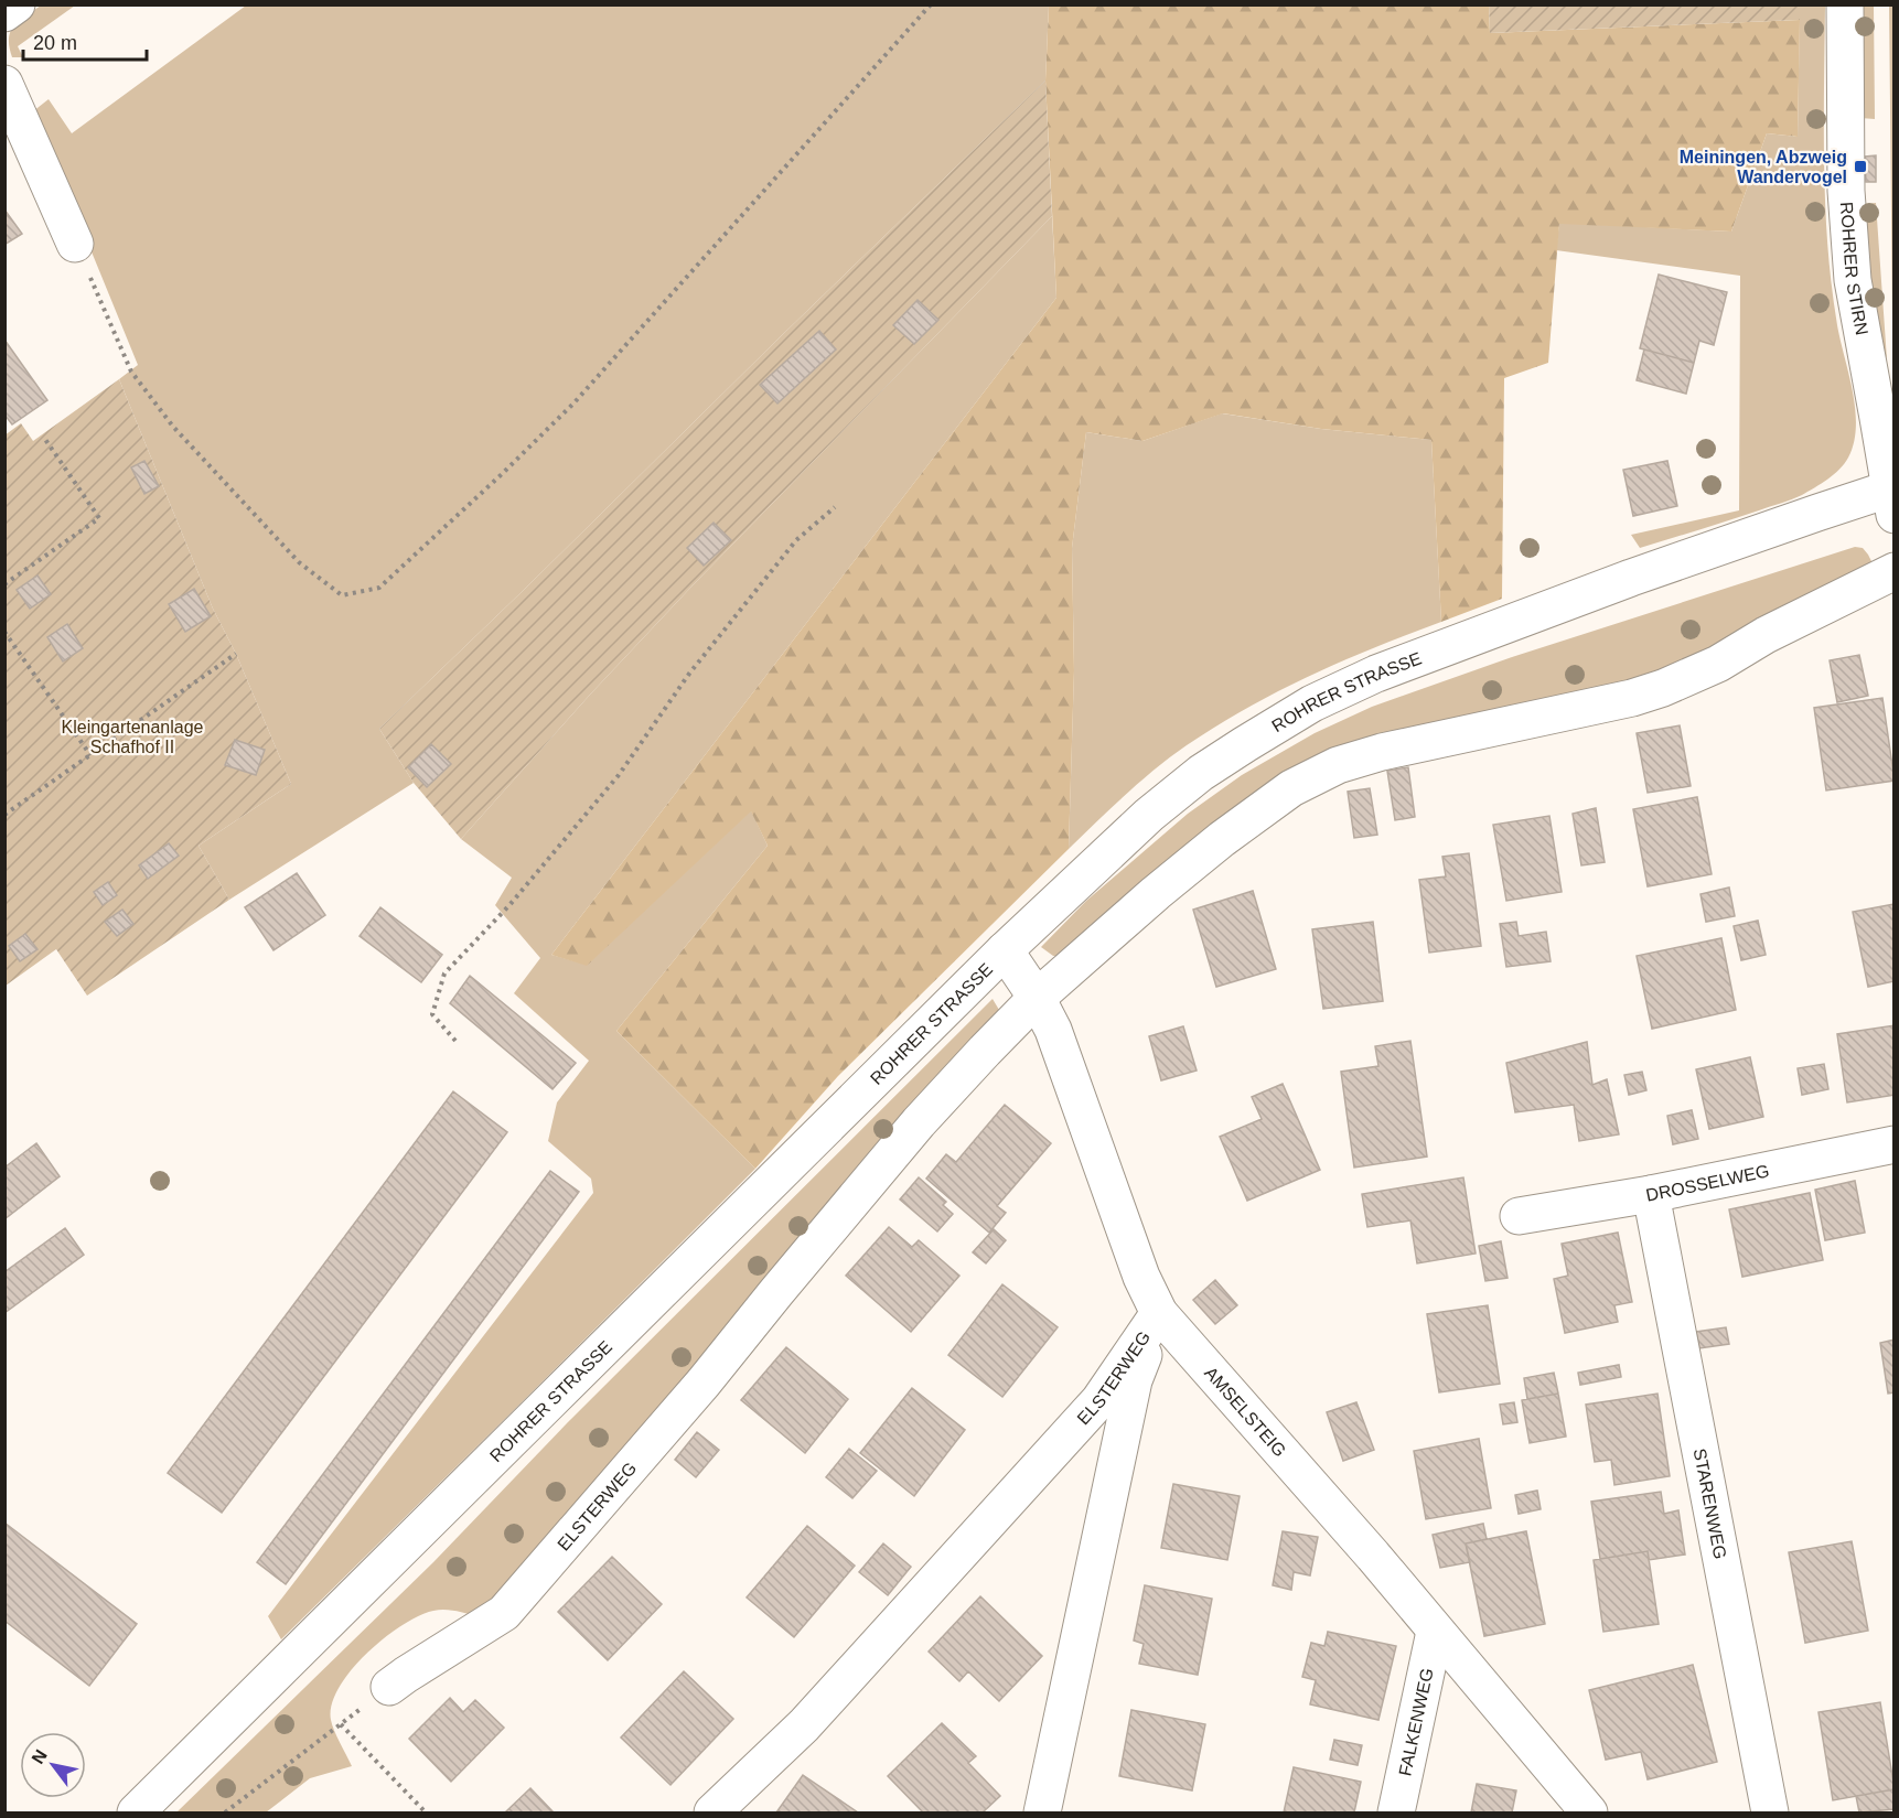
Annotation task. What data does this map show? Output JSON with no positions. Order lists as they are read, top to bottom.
{
  "streets": {
    "street": [
      "ROHRER STIRN",
      "ROHRER STRASSE",
      "DROSSELWEG",
      "ELSTERWEG",
      "AMSELSTEIG",
      "STARENWEG",
      "FALKENWEG"
    ]
  },
  "crossings": [
    ["ROHRER STIRN", "ROHRER STRASSE"],
    ["ROHRER STRASSE", "AMSELSTEIG"],
    ["DROSSELWEG", "STARENWEG"],
    ["ELSTERWEG", "AMSELSTEIG"],
    ["AMSELSTEIG", "FALKENWEG"]
  ],
  "parks": ["Kleingartenanlage Schafhof II"],
  "places": {
    "transit": ["Meiningen, Abzweig Wandervogel"]
  },
  "scale_bar": "20 m",
  "north": "top left"
}
